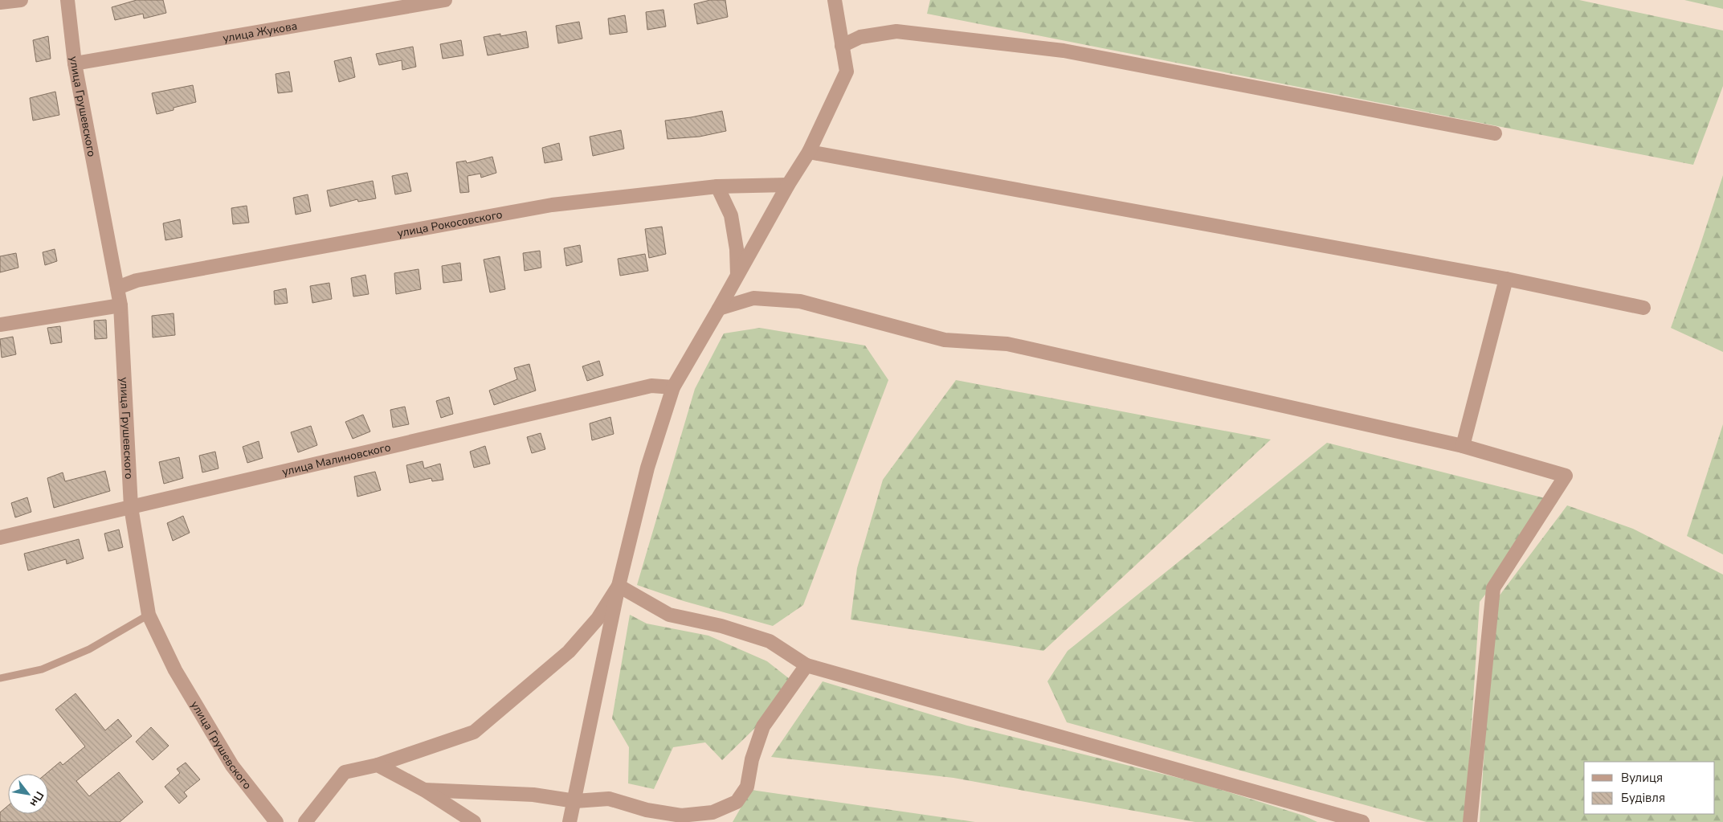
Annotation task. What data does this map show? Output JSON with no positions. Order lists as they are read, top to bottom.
{
  "streets": {
    "street": [
      "улица Жукова",
      "улица Грушевского",
      "улица Рокосовского",
      "улица Малиновского"
    ]
  },
  "crossings": [
    ["улица Жукова", "улица Грушевского"],
    ["улица Грушевского", "улица Рокосовского"],
    ["улица Грушевского", "улица Малиновского"]
  ],
  "legend": ["Вулиця", "Будівля"],
  "north": "bottom right"
}
